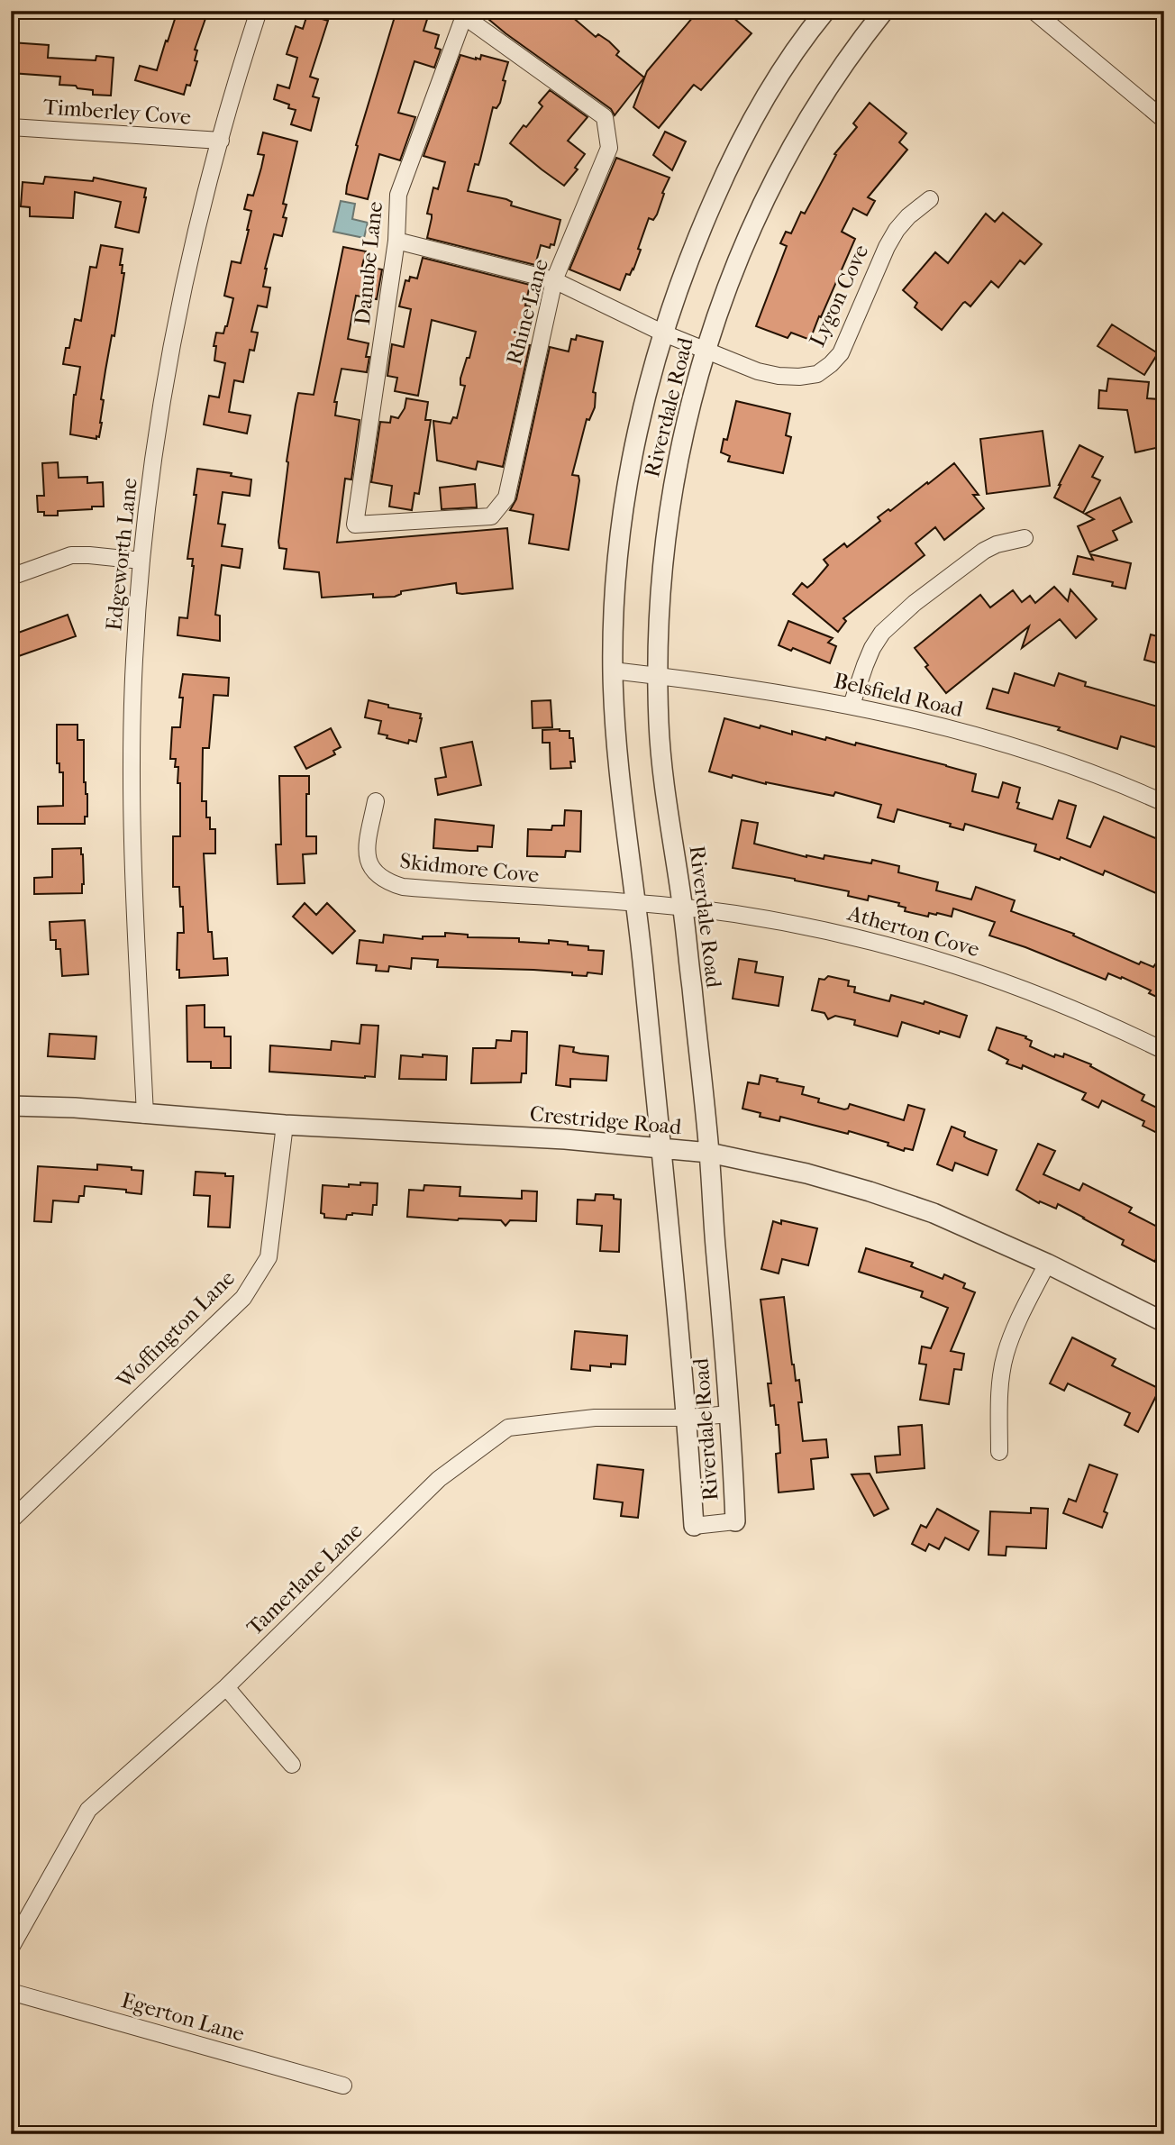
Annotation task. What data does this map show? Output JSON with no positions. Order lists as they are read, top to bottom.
{
  "streets": {
    "street": [
      "Timberley Cove",
      "Danube Lane",
      "Lygon Cove",
      "Rhine Lane",
      "Riverdale Road",
      "Edgeworth Lane",
      "Belsfield Road",
      "Skidmore Cove",
      "Atherton Cove",
      "Crestridge Road",
      "Woffington Lane",
      "Tamerlane Lane",
      "Egerton Lane"
    ]
  },
  "crossings": [
    ["Timberley Cove", "Edgeworth Lane"],
    ["Danube Lane", "Lygon Cove"],
    ["Danube Lane", "Rhine Lane"],
    ["Lygon Cove", "Rhine Lane"],
    ["Lygon Cove", "Riverdale Road"],
    ["Riverdale Road", "Belsfield Road"],
    ["Riverdale Road", "Skidmore Cove"],
    ["Riverdale Road", "Atherton Cove"],
    ["Riverdale Road", "Crestridge Road"],
    ["Riverdale Road", "Tamerlane Lane"],
    ["Edgeworth Lane", "Crestridge Road"],
    ["Skidmore Cove", "Atherton Cove"],
    ["Crestridge Road", "Woffington Lane"]
  ]
}
